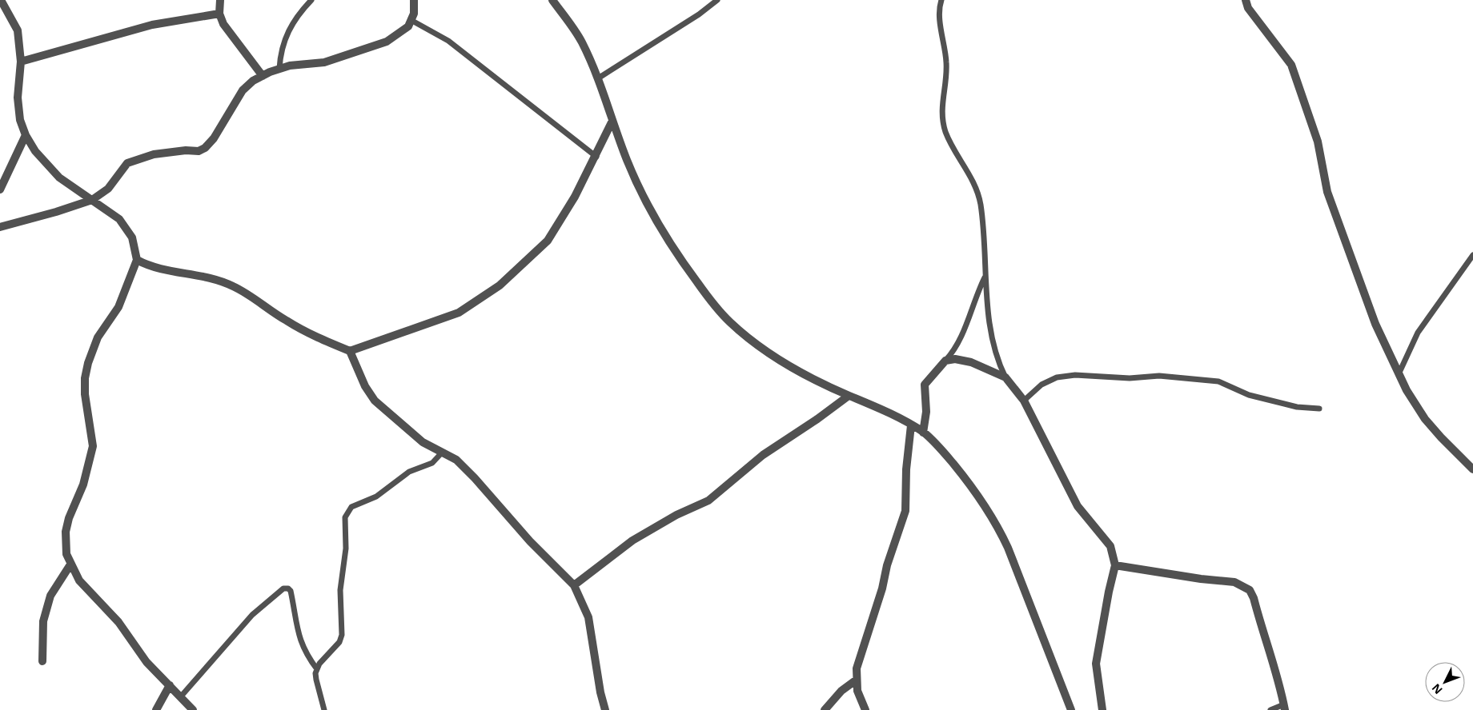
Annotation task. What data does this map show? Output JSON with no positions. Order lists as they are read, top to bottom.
{
  "north": "bottom left"
}
